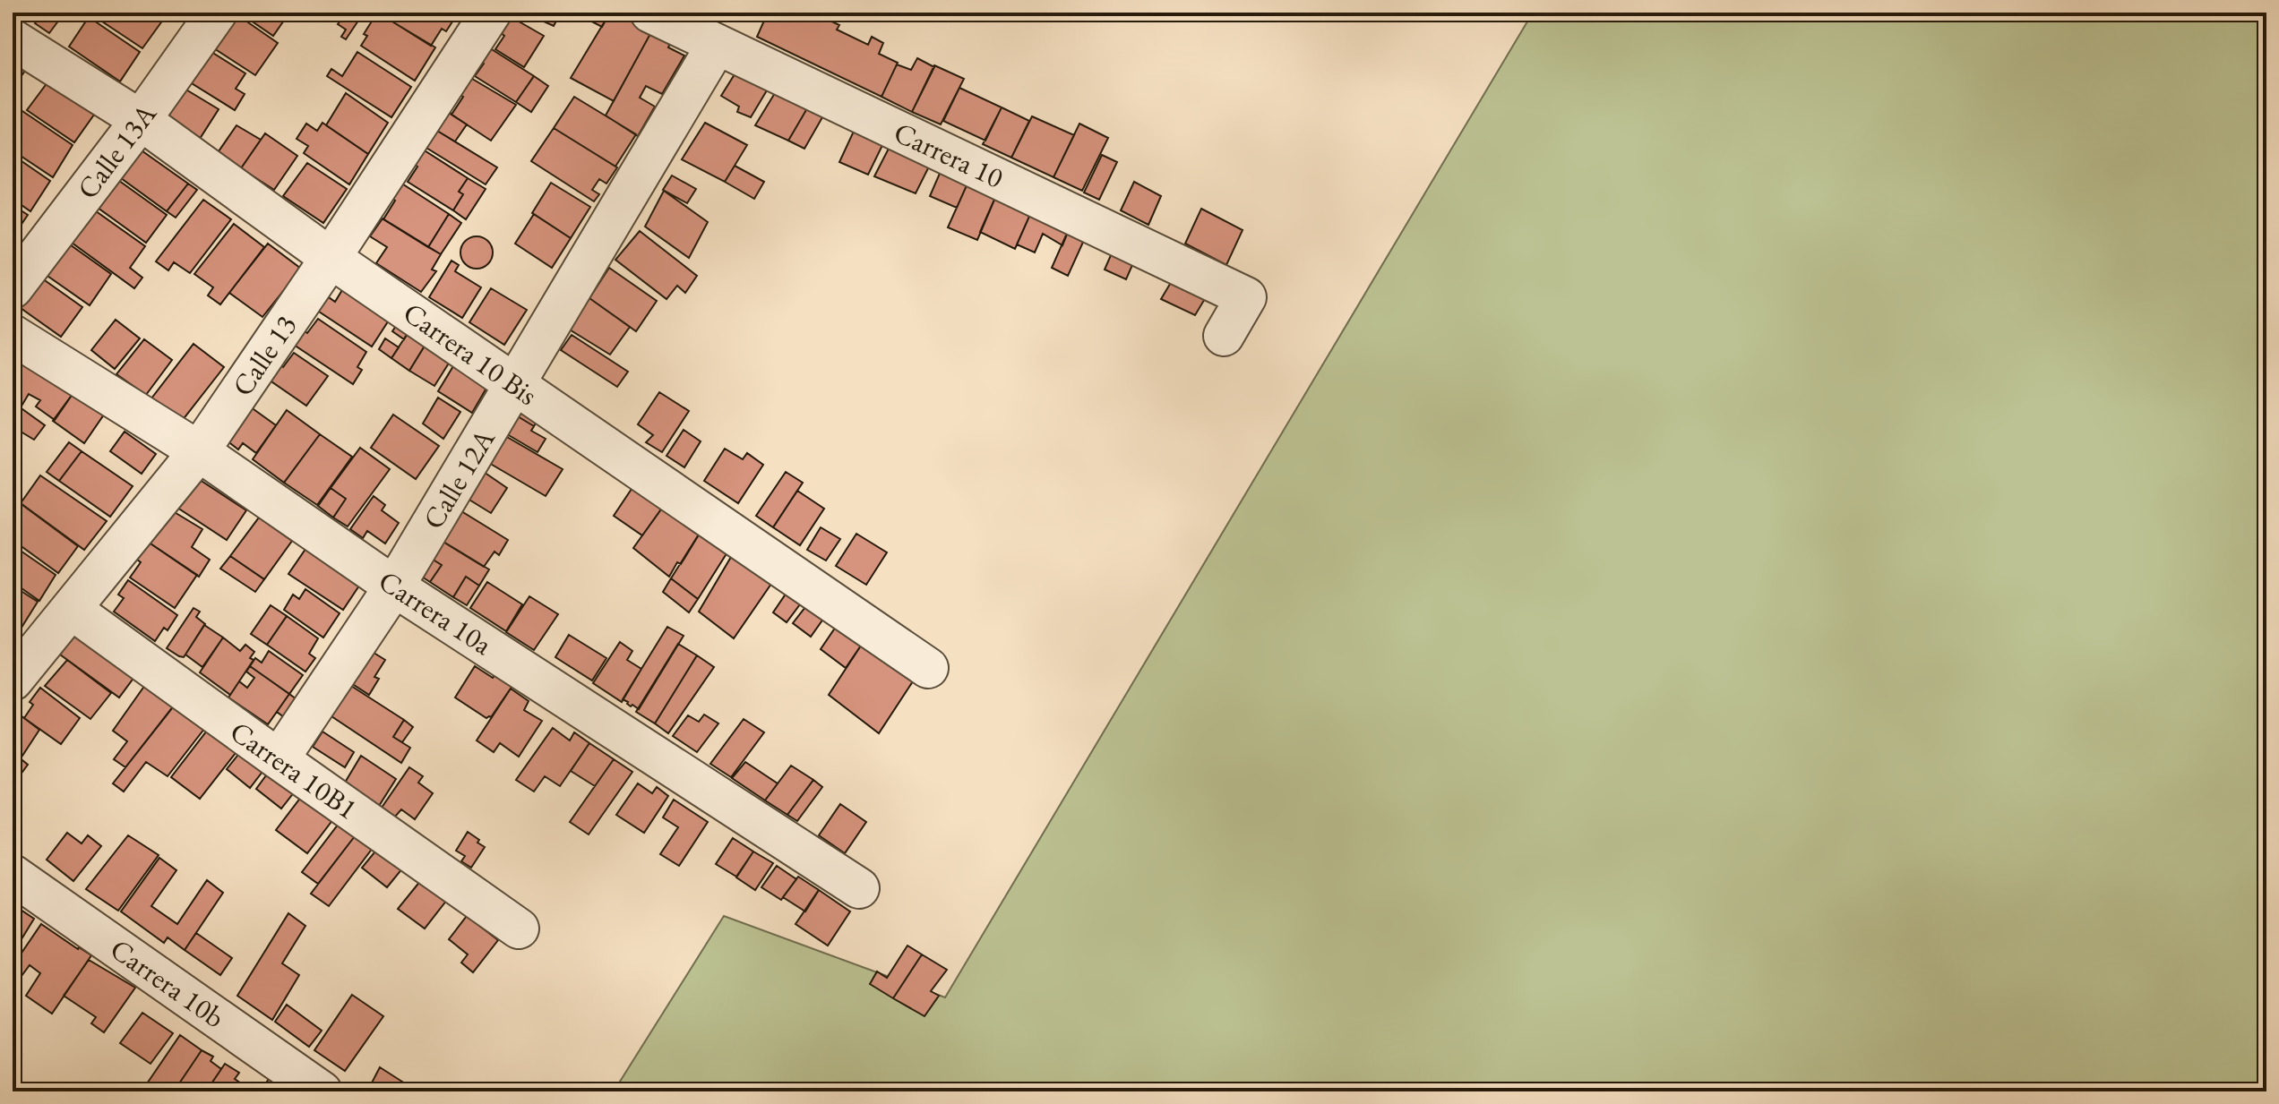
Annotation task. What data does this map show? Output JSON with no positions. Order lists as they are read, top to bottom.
{
  "streets": {
    "street": [
      "Calle 13A",
      "Carrera 10",
      "Carrera 10 Bis",
      "Calle 13",
      "Calle 12A",
      "Carrera 10a",
      "Carrera 10B1",
      "Carrera 10b"
    ]
  },
  "crossings": [
    ["Calle 13A", "Carrera 10 Bis"],
    ["Carrera 10", "Calle 12A"],
    ["Carrera 10 Bis", "Calle 13"],
    ["Carrera 10 Bis", "Calle 12A"],
    ["Calle 13", "Carrera 10a"],
    ["Calle 13", "Carrera 10B1"],
    ["Calle 12A", "Carrera 10a"],
    ["Calle 12A", "Carrera 10B1"]
  ]
}
